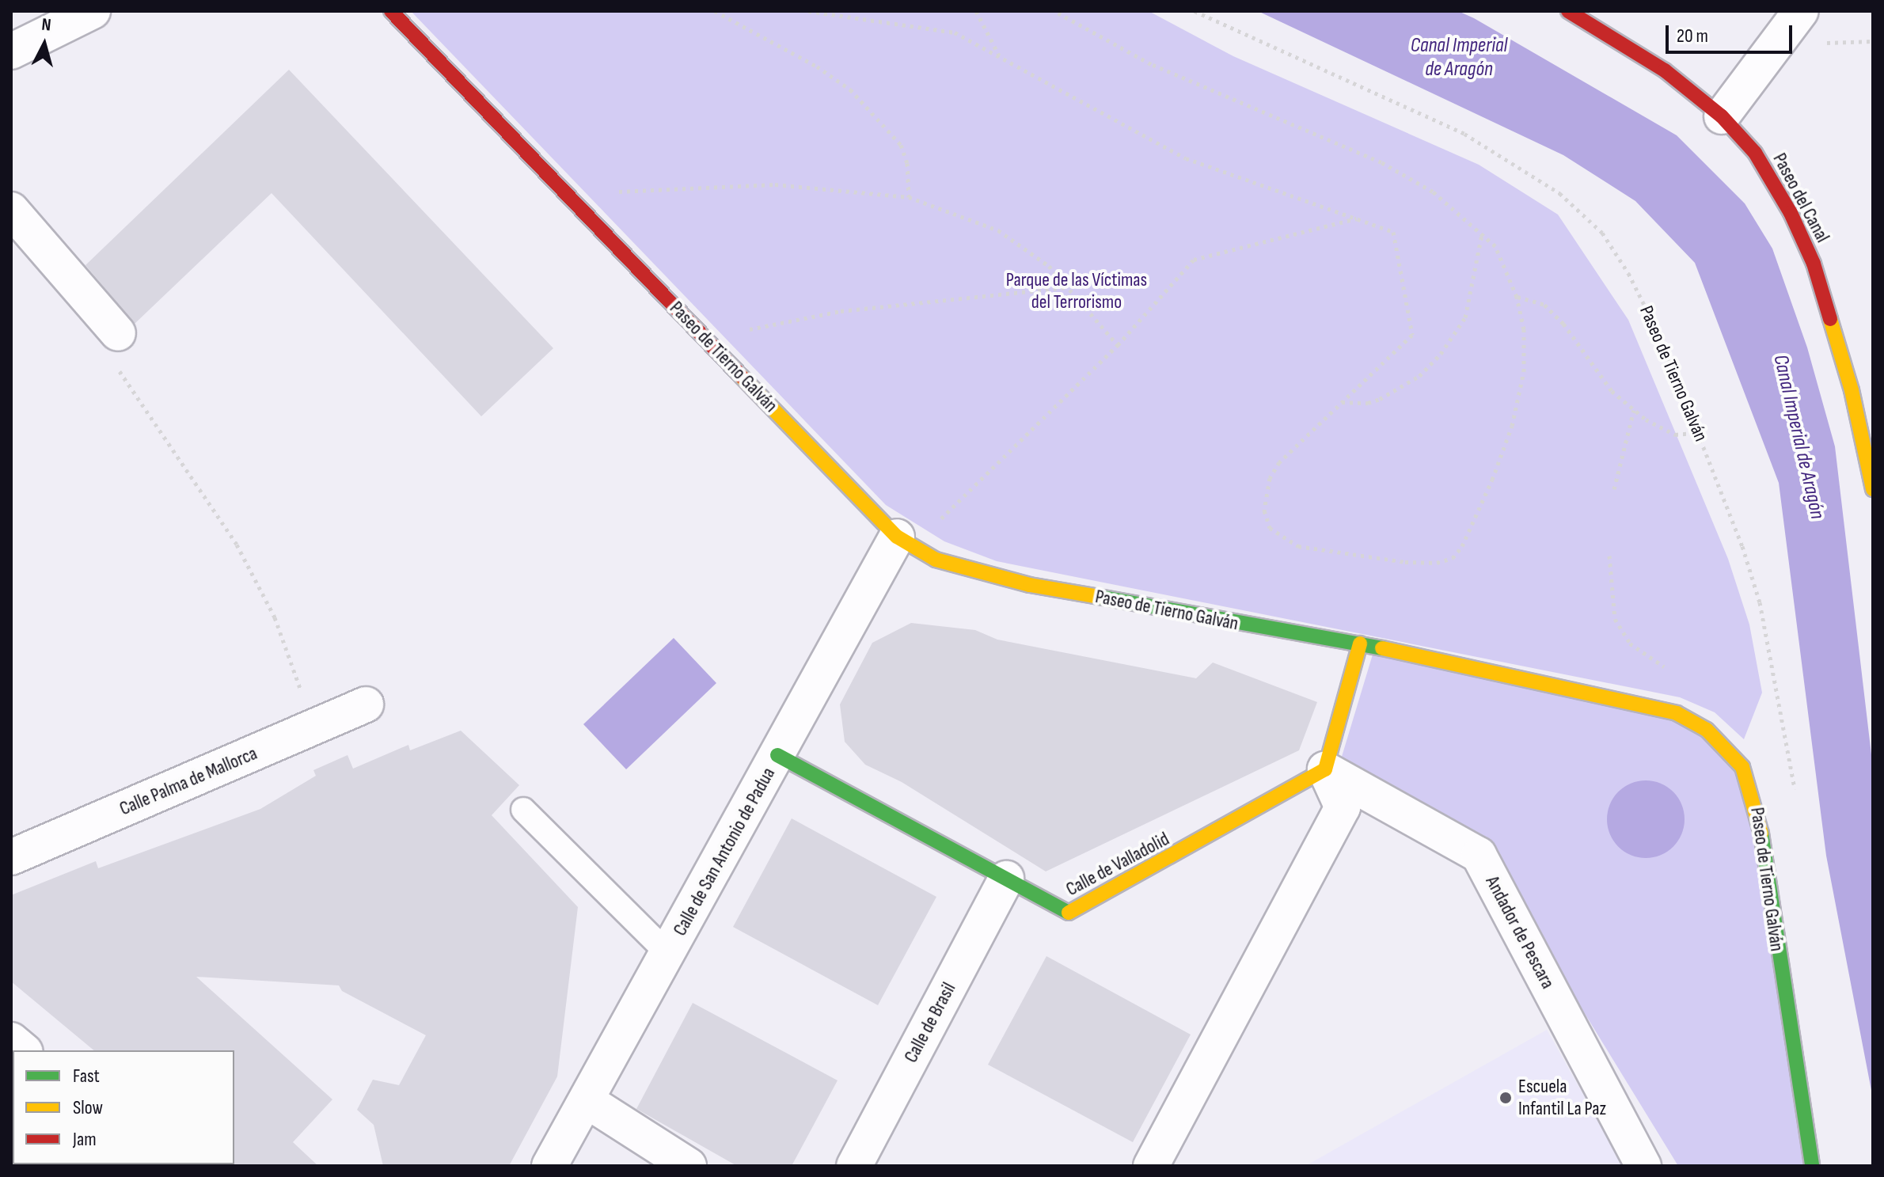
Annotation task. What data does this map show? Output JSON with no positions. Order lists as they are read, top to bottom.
{
  "streets": {
    "street": [
      "Paseo del Canal",
      "Paseo de Tierno Galván",
      "Calle Palma de Mallorca",
      "Calle de San Antonio de Padua",
      "Calle de Valladolid",
      "Andador de Pescara",
      "Calle de Brasil"
    ]
  },
  "crossings": [
    ["Paseo de Tierno Galván", "Calle de San Antonio de Padua"],
    ["Calle de San Antonio de Padua", "Calle de Valladolid"],
    ["Calle de Valladolid", "Andador de Pescara"],
    ["Calle de Valladolid", "Calle de Brasil"]
  ],
  "water": ["Canal Imperial de Aragón"],
  "parks": ["Parque de las Víctimas del Terrorismo"],
  "places": ["Escuela Infantil La Paz"],
  "legend": ["Fast", "Slow", "Jam"],
  "scale_bar": "20 m",
  "north": "top"
}
